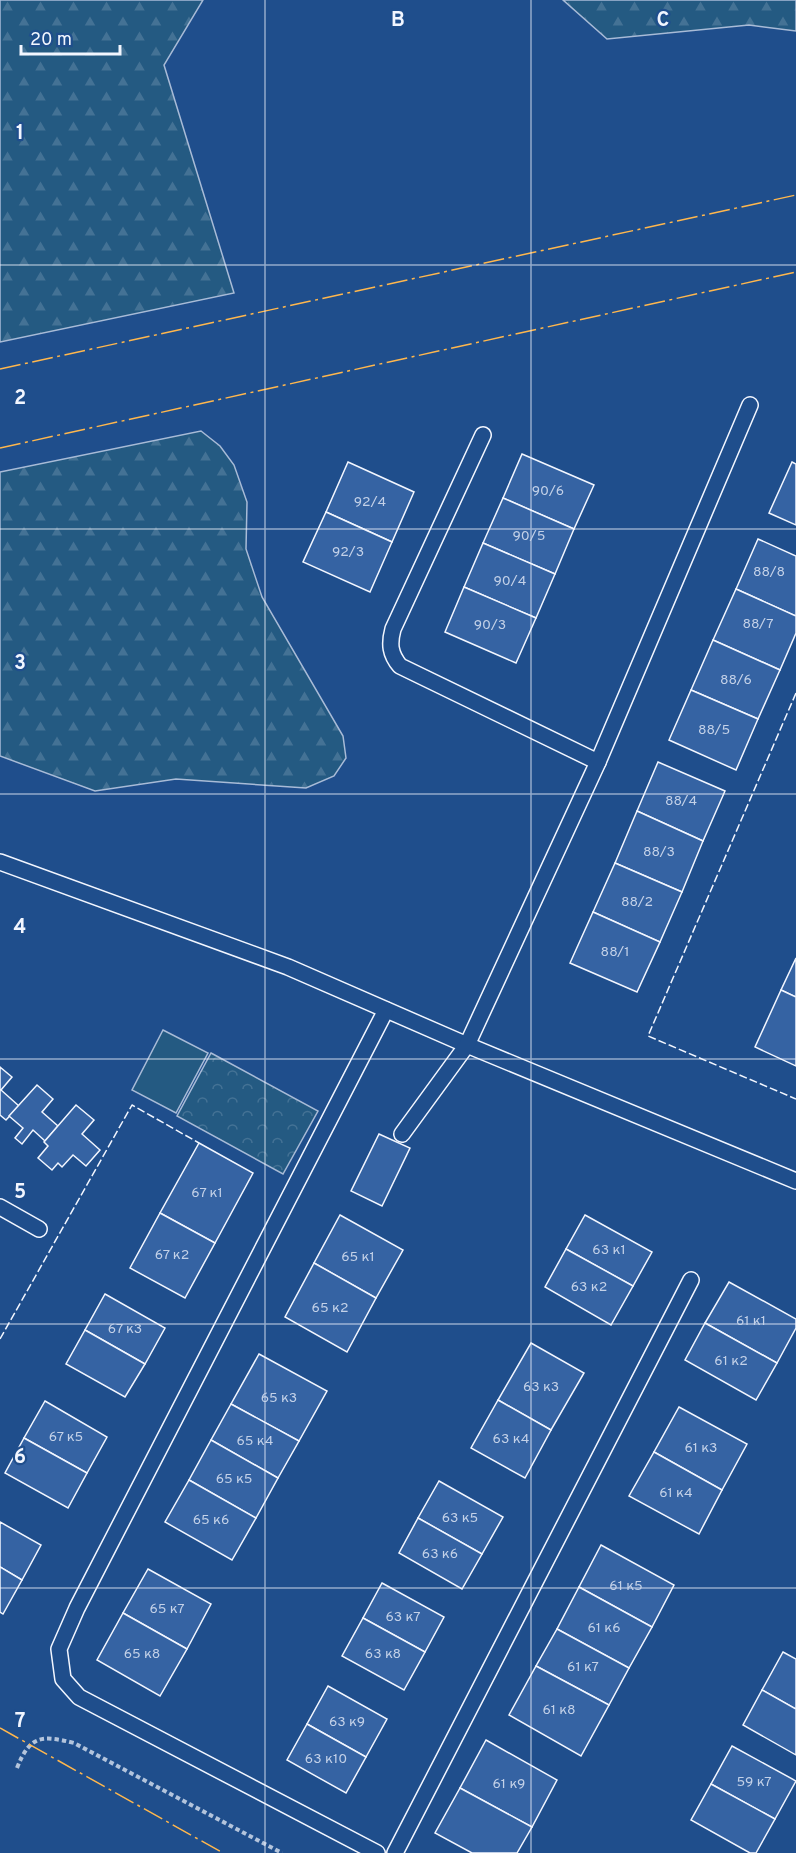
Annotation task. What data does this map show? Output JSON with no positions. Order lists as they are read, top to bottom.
{
  "house_numbers": [
    "90/6",
    "92/4",
    "90/5",
    "92/3",
    "88/8",
    "90/4",
    "88/7",
    "90/3",
    "88/6",
    "88/5",
    "88/4",
    "88/3",
    "88/2",
    "88/1",
    "67 к1",
    "63 к1",
    "67 к2",
    "65 к1",
    "63 к2",
    "65 к2",
    "61 к1",
    "67 к3",
    "61 к2",
    "63 к3",
    "65 к3",
    "67 к5",
    "63 к4",
    "65 к4",
    "61 к3",
    "65 к5",
    "61 к4",
    "63 к5",
    "65 к6",
    "63 к6",
    "61 к5",
    "65 к7",
    "63 к7",
    "61 к6",
    "65 к8",
    "63 к8",
    "61 к7",
    "61 к8",
    "63 к9",
    "63 к10",
    "59 к7",
    "61 к9"
  ],
  "scale_bar": "20 m",
  "grid": {
    "columns": ["B", "C"],
    "rows": [
      "1",
      "2",
      "3",
      "4",
      "5",
      "6",
      "7"
    ]
  }
}
